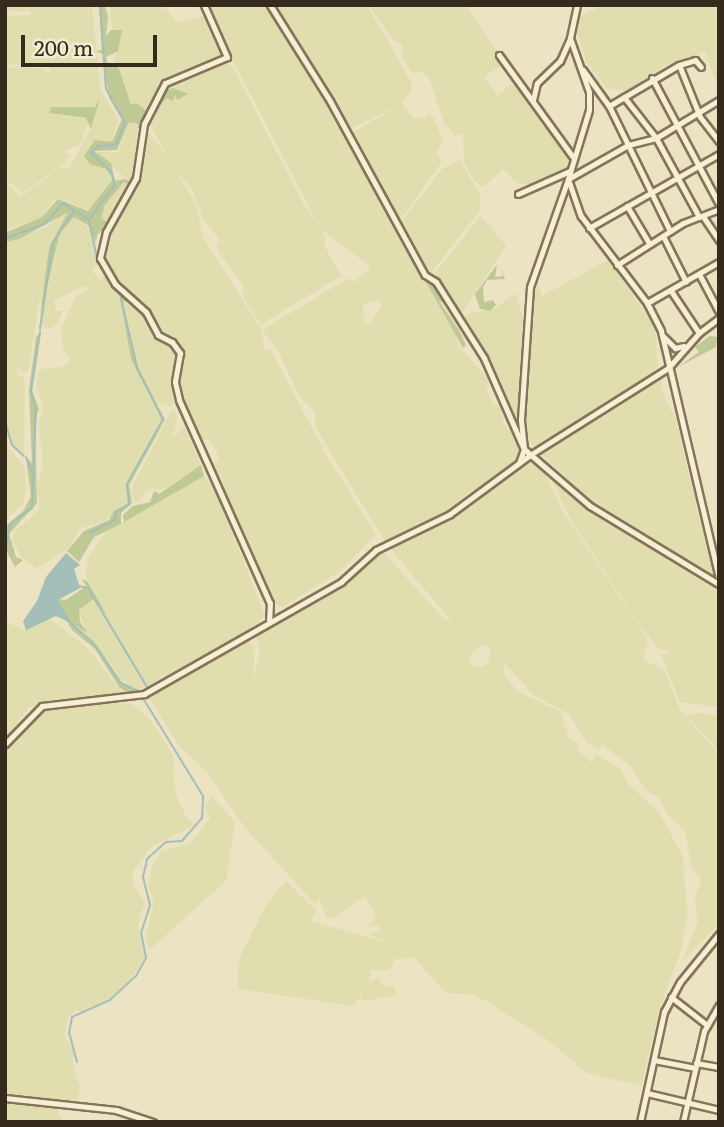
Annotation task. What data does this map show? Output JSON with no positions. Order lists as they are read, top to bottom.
{
  "scale_bar": "200 m"
}
